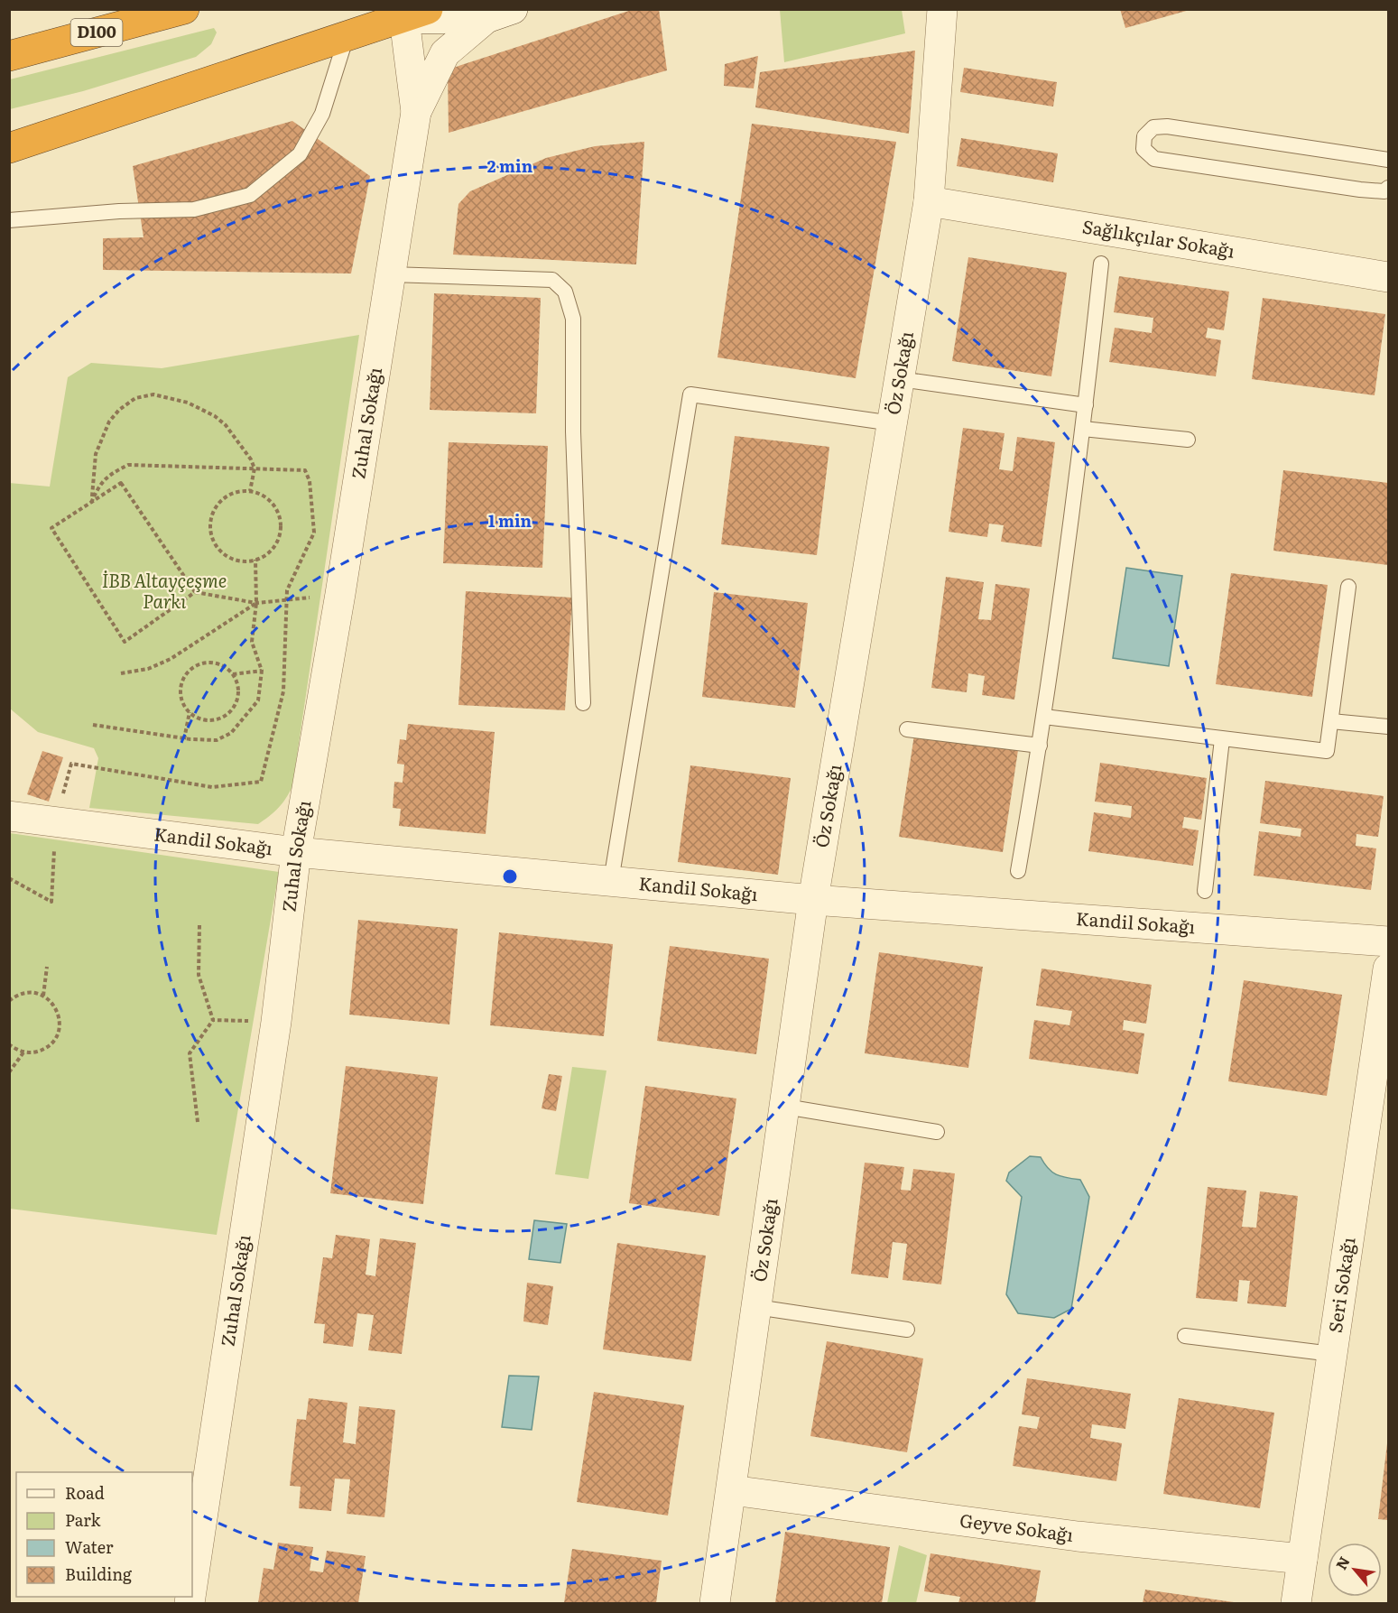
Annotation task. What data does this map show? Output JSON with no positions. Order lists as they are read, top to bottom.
{
  "streets": {
    "highway": ["D100"],
    "street": [
      "Sağlıkçılar Sokağı",
      "Öz Sokağı",
      "Zuhal Sokağı",
      "Kandil Sokağı",
      "Seri Sokağı",
      "Geyve Sokağı"
    ]
  },
  "crossings": [
    ["Sağlıkçılar Sokağı", "Öz Sokağı"],
    ["Öz Sokağı", "Kandil Sokağı"],
    ["Öz Sokağı", "Geyve Sokağı"],
    ["Zuhal Sokağı", "Kandil Sokağı"],
    ["Seri Sokağı", "Geyve Sokağı"]
  ],
  "parks": ["İBB Altayçeşme Parkı"],
  "legend": [
    "Road",
    "Park",
    "Water",
    "Building"
  ],
  "north": "top left",
  "rings": ["2 min", "1 min"]
}
